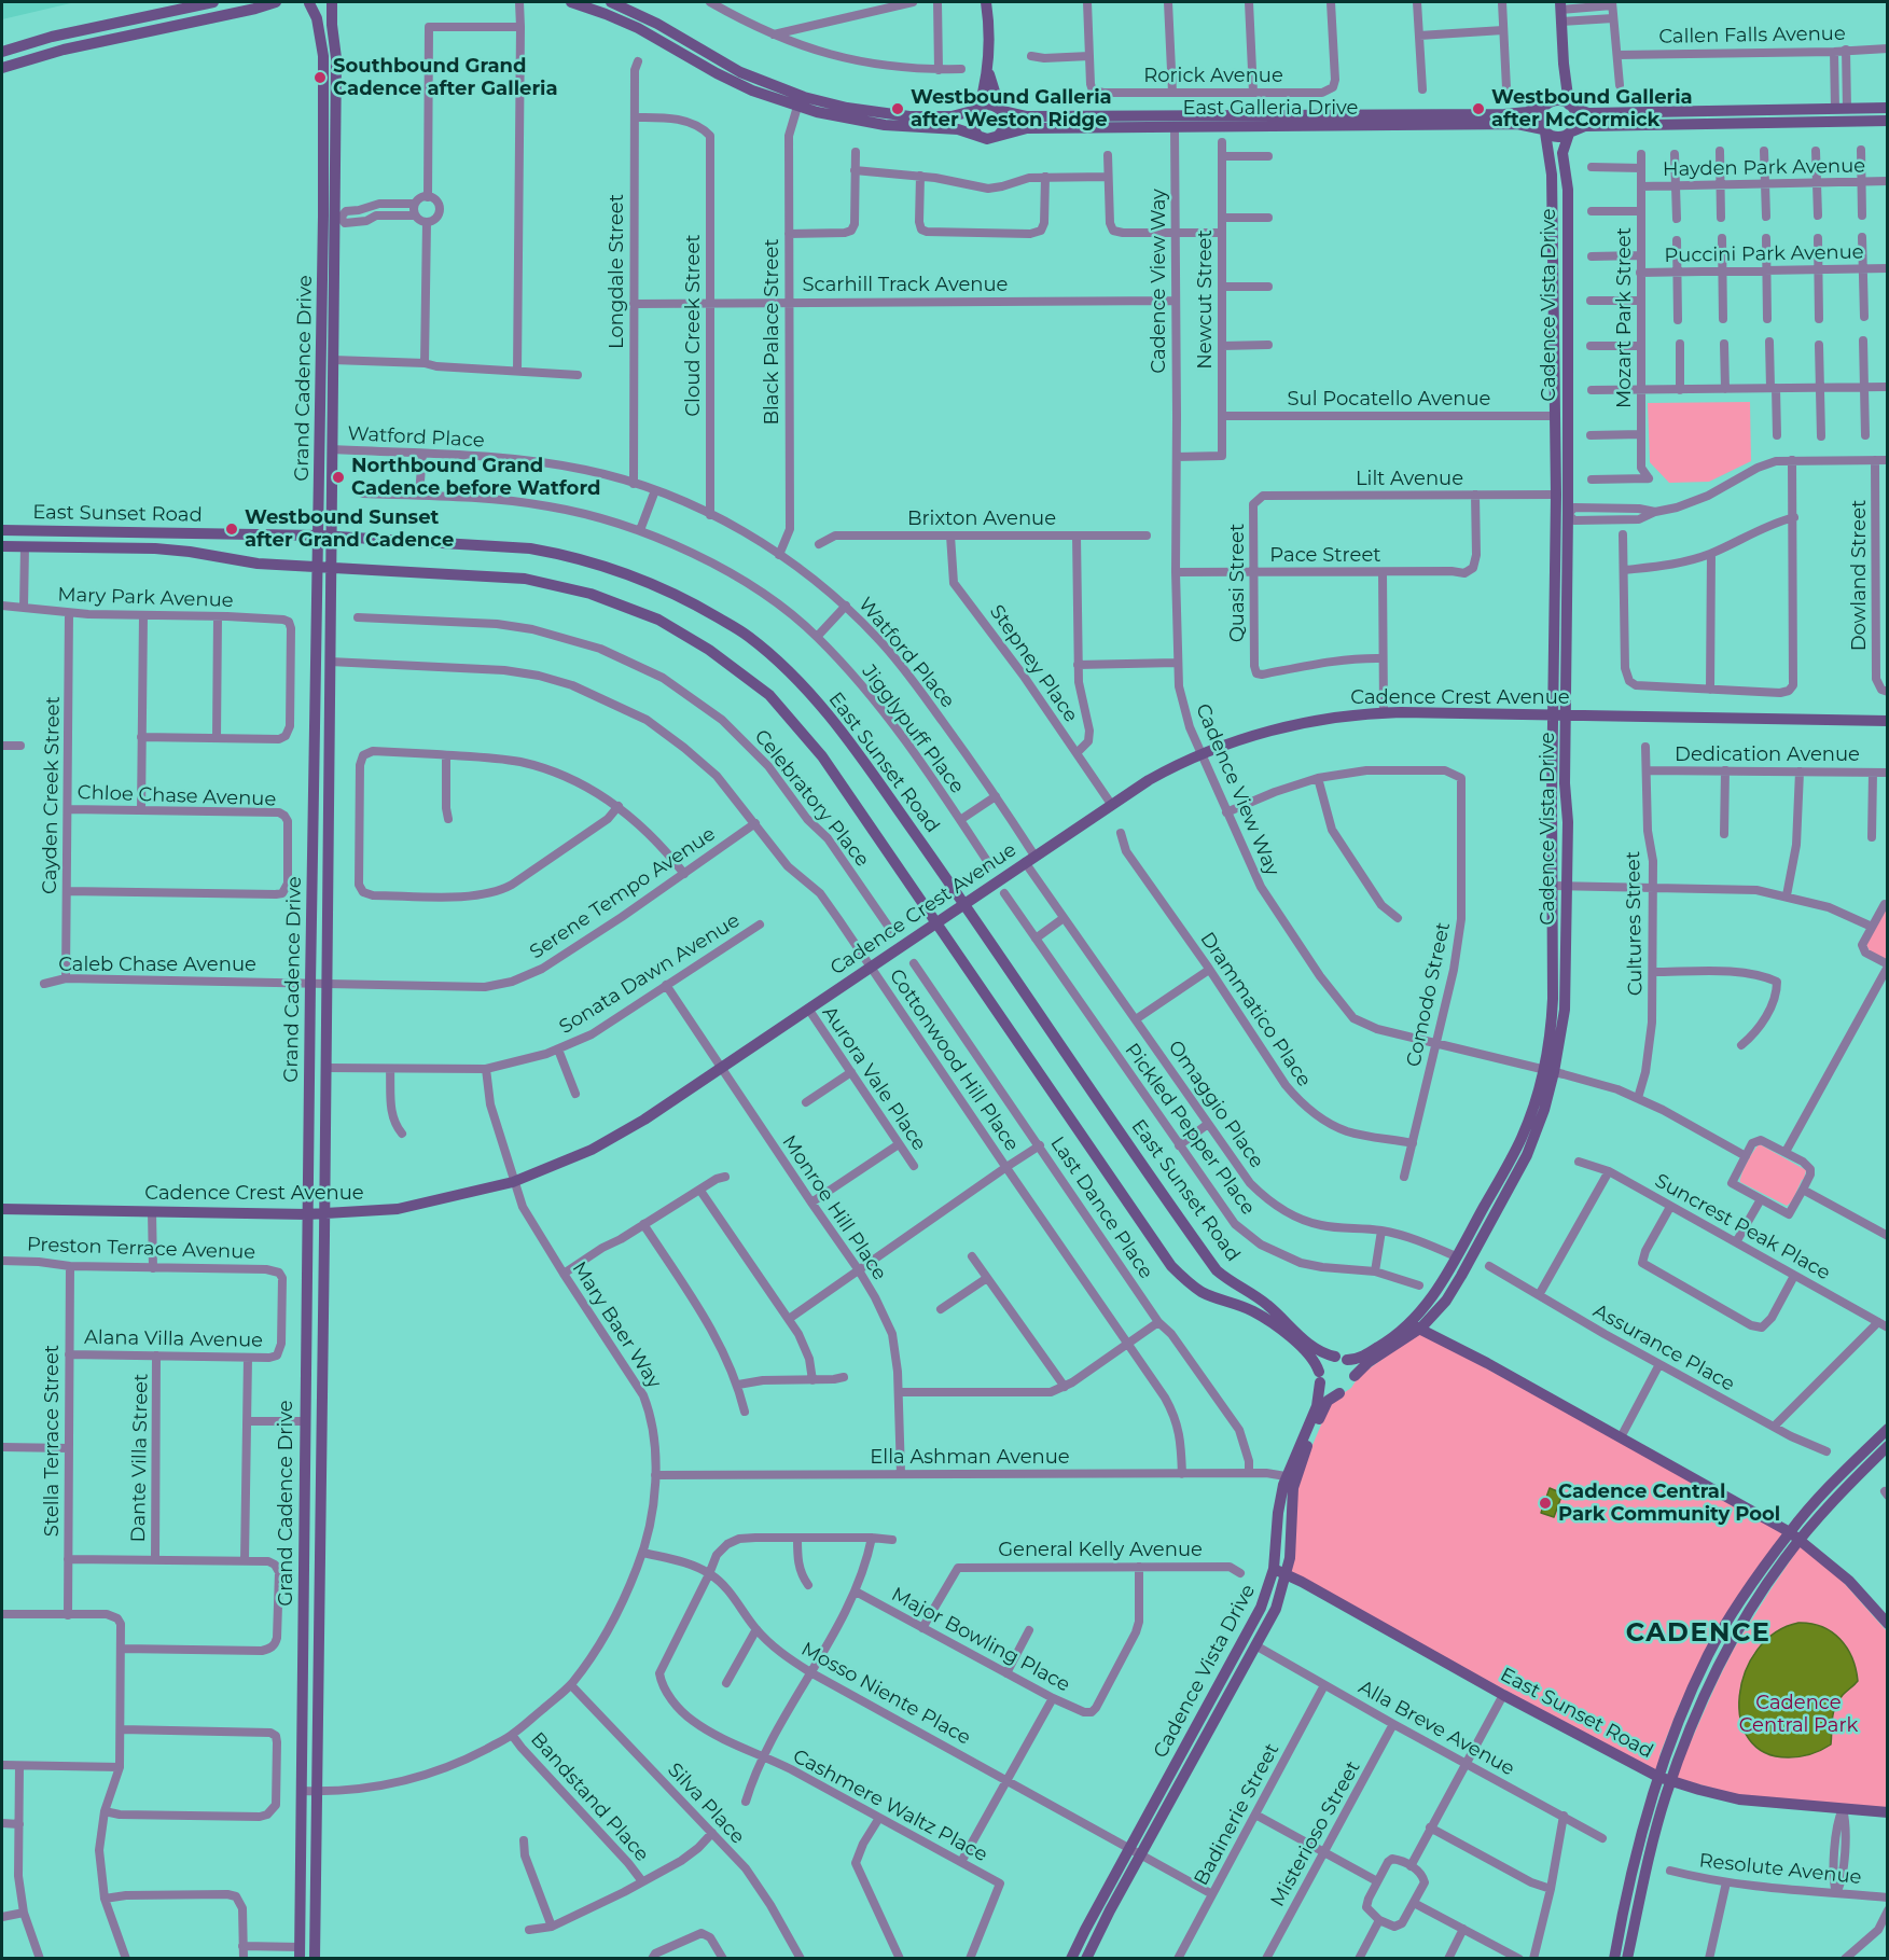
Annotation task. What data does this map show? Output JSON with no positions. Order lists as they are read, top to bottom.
{
  "streets": {
    "main road": [
      "East Galleria Drive",
      "Cadence Vista Drive",
      "Grand Cadence Drive",
      "East Sunset Road",
      "Cadence Crest Avenue"
    ],
    "street": [
      "Callen Falls Avenue",
      "Rorick Avenue",
      "Hayden Park Avenue",
      "Puccini Park Avenue",
      "Longdale Street",
      "Cadence View Way",
      "Scarhill Track Avenue",
      "Newcut Street",
      "Mozart Park Street",
      "Cloud Creek Street",
      "Black Palace Street",
      "Sul Pocatello Avenue",
      "Watford Place",
      "Lilt Avenue",
      "Brixton Avenue",
      "Pace Street",
      "Dowland Street",
      "Quasi Street",
      "Mary Park Avenue",
      "Stepney Place",
      "Jigglypuff Place",
      "Dedication Avenue",
      "Cayden Creek Street",
      "Chloe Chase Avenue",
      "Celebratory Place",
      "Serene Tempo Avenue",
      "Cultures Street",
      "Caleb Chase Avenue",
      "Sonata Dawn Avenue",
      "Comodo Street",
      "Drammatico Place",
      "Cottonwood Hill Place",
      "Aurora Vale Place",
      "Omaggio Place",
      "Pickled Pepper Place",
      "Monroe Hill Place",
      "Last Dance Place",
      "Suncrest Peak Place",
      "Preston Terrace Avenue",
      "Mary Baer Way",
      "Alana Villa Avenue",
      "Assurance Place",
      "Stella Terrace Street",
      "Dante Villa Street",
      "Ella Ashman Avenue",
      "General Kelly Avenue",
      "Major Bowling Place",
      "Mosso Niente Place",
      "Alla Breve Avenue",
      "Bandstand Place",
      "Silva Place",
      "Cashmere Waltz Place",
      "Badinerie Street",
      "Misterioso Street",
      "Resolute Avenue"
    ]
  },
  "crossings": [
    ["East Galleria Drive", "Cadence View Way"],
    ["East Galleria Drive", "Cadence Vista Drive"],
    ["Hayden Park Avenue", "Mozart Park Street"],
    ["Puccini Park Avenue", "Mozart Park Street"],
    ["Longdale Street", "Scarhill Track Avenue"],
    ["Longdale Street", "Cloud Creek Street"],
    ["Longdale Street", "Watford Place"],
    ["Cadence View Way", "Scarhill Track Avenue"],
    ["Cadence View Way", "Newcut Street"],
    ["Cadence View Way", "Cadence Vista Drive"],
    ["Cadence View Way", "Pace Street"],
    ["Cadence View Way", "Cadence Crest Avenue"],
    ["Cadence View Way", "Cultures Street"],
    ["Cadence View Way", "Comodo Street"],
    ["Scarhill Track Avenue", "Cloud Creek Street"],
    ["Scarhill Track Avenue", "Black Palace Street"],
    ["Newcut Street", "Sul Pocatello Avenue"],
    ["Cadence Vista Drive", "Sul Pocatello Avenue"],
    ["Cadence Vista Drive", "Lilt Avenue"],
    ["Cadence Vista Drive", "East Sunset Road"],
    ["Cadence Vista Drive", "Cadence Crest Avenue"],
    ["Cadence Vista Drive", "Omaggio Place"],
    ["Cadence Vista Drive", "Ella Ashman Avenue"],
    ["Cadence Vista Drive", "Mosso Niente Place"],
    ["Cadence Vista Drive", "Alla Breve Avenue"],
    ["Cloud Creek Street", "Watford Place"],
    ["Black Palace Street", "Watford Place"],
    ["Grand Cadence Drive", "Watford Place"],
    ["Grand Cadence Drive", "East Sunset Road"],
    ["Grand Cadence Drive", "Cadence Crest Avenue"],
    ["Grand Cadence Drive", "Serene Tempo Avenue"],
    ["Grand Cadence Drive", "Caleb Chase Avenue"],
    ["Grand Cadence Drive", "Sonata Dawn Avenue"],
    ["Grand Cadence Drive", "Cottonwood Hill Place"],
    ["Grand Cadence Drive", "Mary Baer Way"],
    ["Watford Place", "Cadence Crest Avenue"],
    ["Watford Place", "Omaggio Place"],
    ["Lilt Avenue", "Pace Street"],
    ["Lilt Avenue", "Quasi Street"],
    ["East Sunset Road", "Cadence Crest Avenue"],
    ["Brixton Avenue", "Stepney Place"],
    ["Pace Street", "Quasi Street"],
    ["Mary Park Avenue", "Cayden Creek Street"],
    ["Stepney Place", "Cadence Crest Avenue"],
    ["Cadence Crest Avenue", "Cottonwood Hill Place"],
    ["Cadence Crest Avenue", "Aurora Vale Place"],
    ["Cadence Crest Avenue", "Omaggio Place"],
    ["Cadence Crest Avenue", "Monroe Hill Place"],
    ["Cadence Crest Avenue", "Mary Baer Way"],
    ["Dedication Avenue", "Cultures Street"],
    ["Cayden Creek Street", "Chloe Chase Avenue"],
    ["Cayden Creek Street", "Caleb Chase Avenue"],
    ["Serene Tempo Avenue", "Caleb Chase Avenue"],
    ["Serene Tempo Avenue", "Cottonwood Hill Place"],
    ["Sonata Dawn Avenue", "Monroe Hill Place"],
    ["Sonata Dawn Avenue", "Mary Baer Way"],
    ["Comodo Street", "Drammatico Place"],
    ["Cottonwood Hill Place", "Ella Ashman Avenue"],
    ["Monroe Hill Place", "Ella Ashman Avenue"],
    ["Last Dance Place", "Ella Ashman Avenue"],
    ["Preston Terrace Avenue", "Alana Villa Avenue"],
    ["Preston Terrace Avenue", "Stella Terrace Street"],
    ["Mary Baer Way", "Ella Ashman Avenue"],
    ["Mary Baer Way", "Mosso Niente Place"],
    ["Mary Baer Way", "Bandstand Place"],
    ["Mary Baer Way", "Silva Place"],
    ["Alana Villa Avenue", "Stella Terrace Street"],
    ["Alana Villa Avenue", "Dante Villa Street"],
    ["General Kelly Avenue", "Major Bowling Place"],
    ["Mosso Niente Place", "Cashmere Waltz Place"],
    ["Mosso Niente Place", "Badinerie Street"],
    ["Alla Breve Avenue", "Badinerie Street"],
    ["Alla Breve Avenue", "Misterioso Street"]
  ],
  "districts": ["CADENCE"],
  "parks": ["Cadence Central Park"],
  "places": [
    "Southbound Grand Cadence after Galleria",
    "Westbound Galleria after Weston Ridge",
    "Westbound Galleria after McCormick",
    "Northbound Grand Cadence before Watford",
    "Westbound Sunset after Grand Cadence",
    "Cadence Central Park Community Pool"
  ]
}
